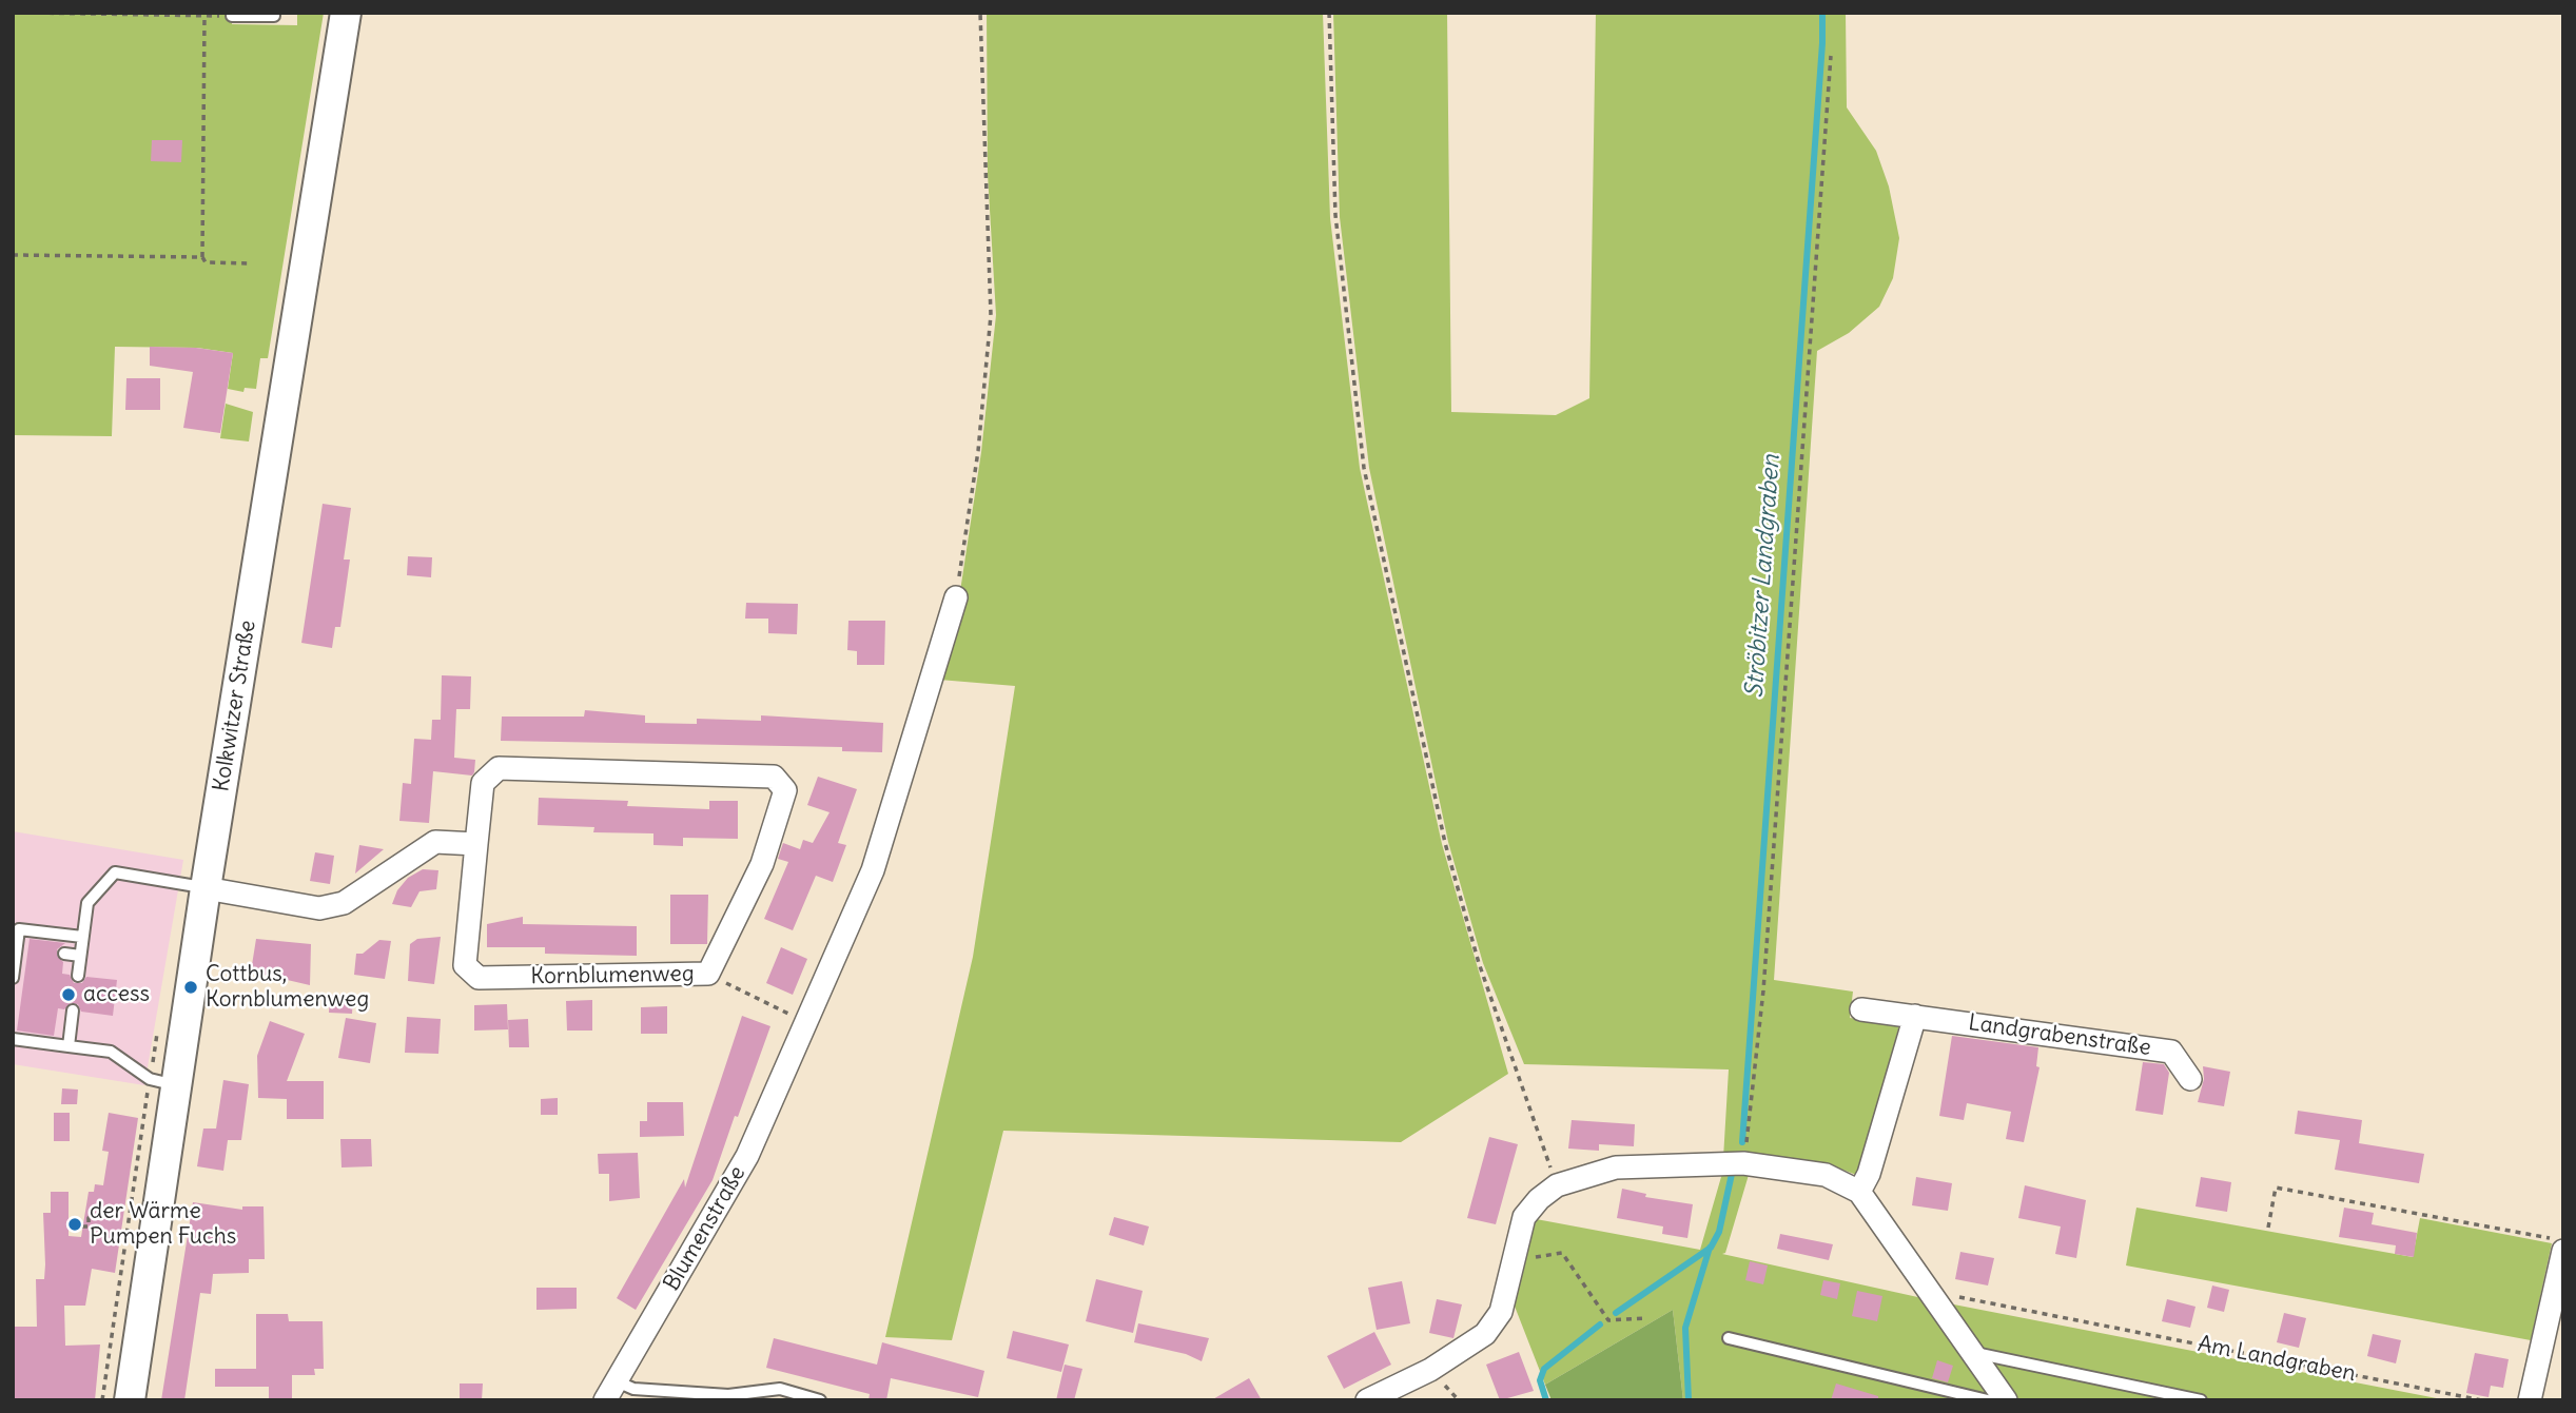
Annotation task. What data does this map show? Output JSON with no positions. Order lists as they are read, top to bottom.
{
  "streets": {
    "main road": ["Kolkwitzer Straße"],
    "street": ["Kornblumenweg", "Landgrabenstraße", "Blumenstraße"],
    "path": ["Am Landgraben"]
  },
  "water": ["Ströbitzer Landgraben"],
  "places": ["Cottbus, Kornblumenweg", "access", "der Wärme Pumpen Fuchs"]
}
